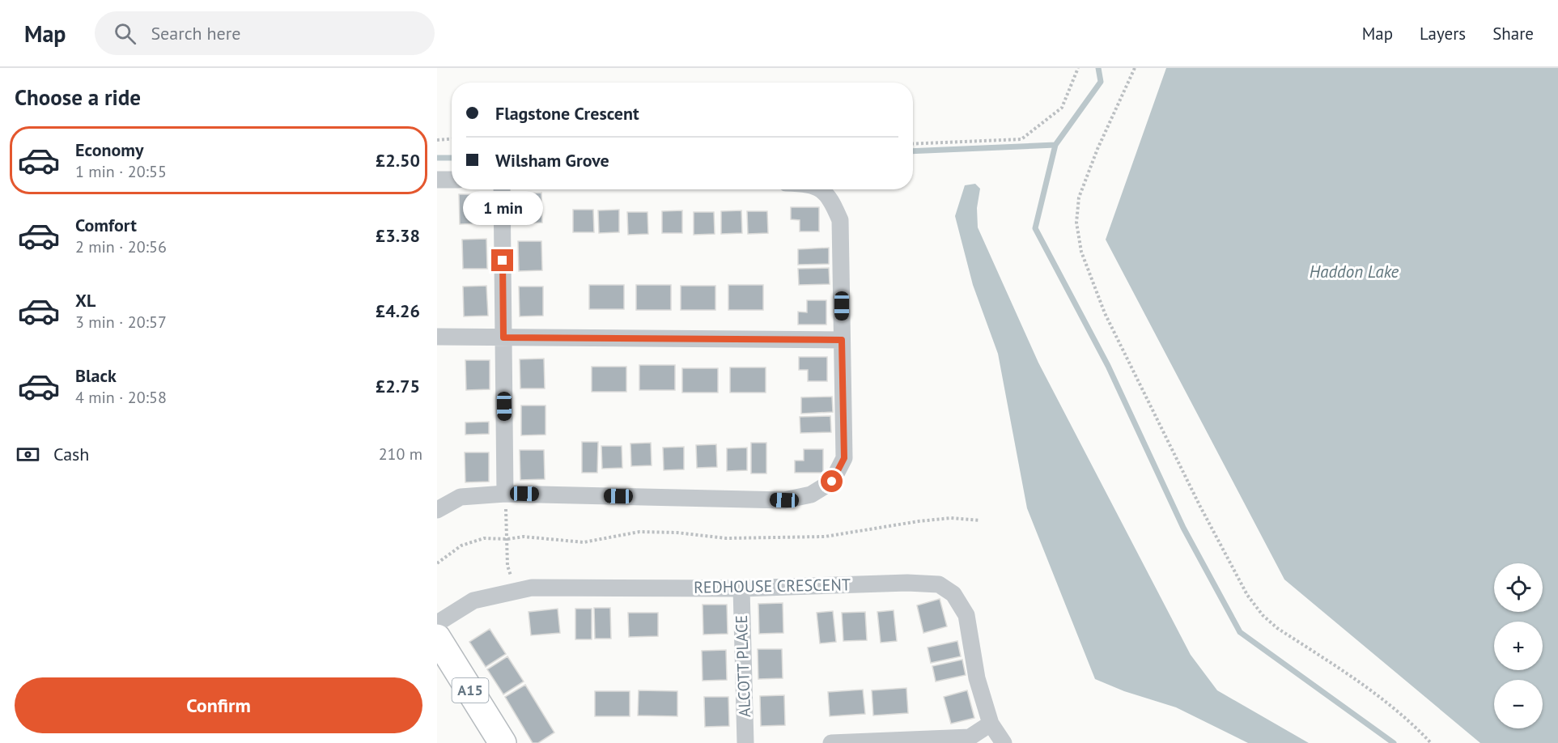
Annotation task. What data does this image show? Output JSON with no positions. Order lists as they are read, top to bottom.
{
  "streets": {
    "main road": ["A15"],
    "street": ["REDHOUSE CRESCENT", "ALCOTT PLACE"]
  },
  "crossings": [
    ["REDHOUSE CRESCENT", "ALCOTT PLACE"]
  ],
  "water": ["Haddon Lake"],
  "page": {
    "header": "Map",
    "search": "Search here",
    "nav": ["Map", "Layers", "Share"],
    "heading": "Choose a ride",
    "banner": ["Flagstone Crescent", "Wilsham Grove"],
    "list": [
      {
        "name": "Economy",
        "note": "1 min · 20:55",
        "value": "£2.50"
      },
      {
        "name": "Comfort",
        "note": "2 min · 20:56",
        "value": "£3.38"
      },
      {
        "name": "XL",
        "note": "3 min · 20:57",
        "value": "£4.26"
      },
      {
        "name": "Black",
        "note": "4 min · 20:58",
        "value": "£2.75"
      }
    ],
    "bubble": "1 min",
    "pay": ["Cash", "210 m"],
    "map_buttons": ["+", "−"],
    "buttons": "Confirm"
  }
}
